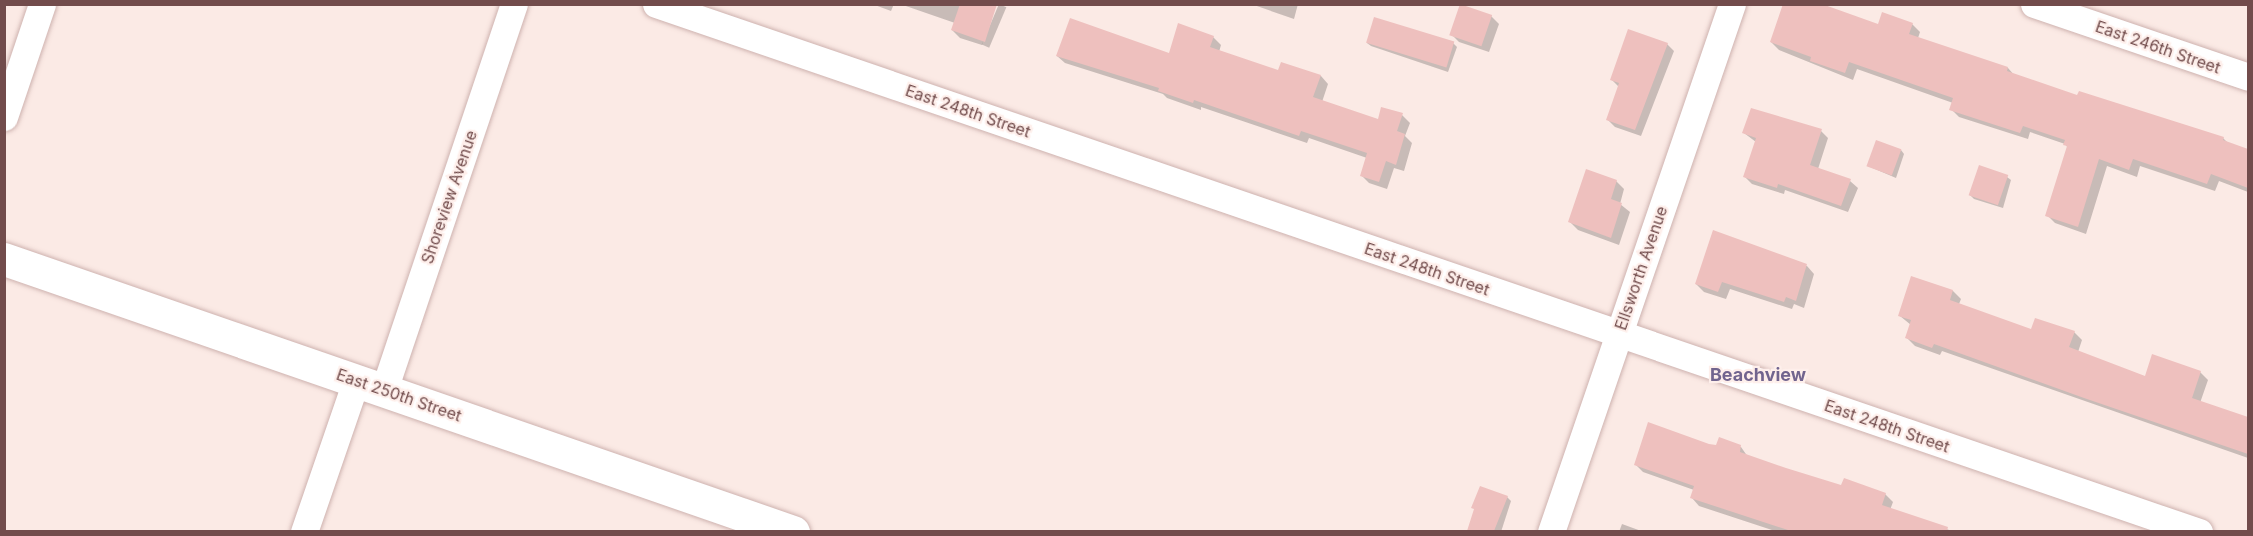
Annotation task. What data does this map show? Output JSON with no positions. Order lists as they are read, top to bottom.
{
  "streets": {
    "street": [
      "East 246th Street",
      "East 248th Street",
      "Shoreview Avenue",
      "Ellsworth Avenue",
      "East 250th Street"
    ]
  },
  "crossings": [
    ["East 248th Street", "Ellsworth Avenue"],
    ["Shoreview Avenue", "East 250th Street"]
  ],
  "districts": ["Beachview"]
}
